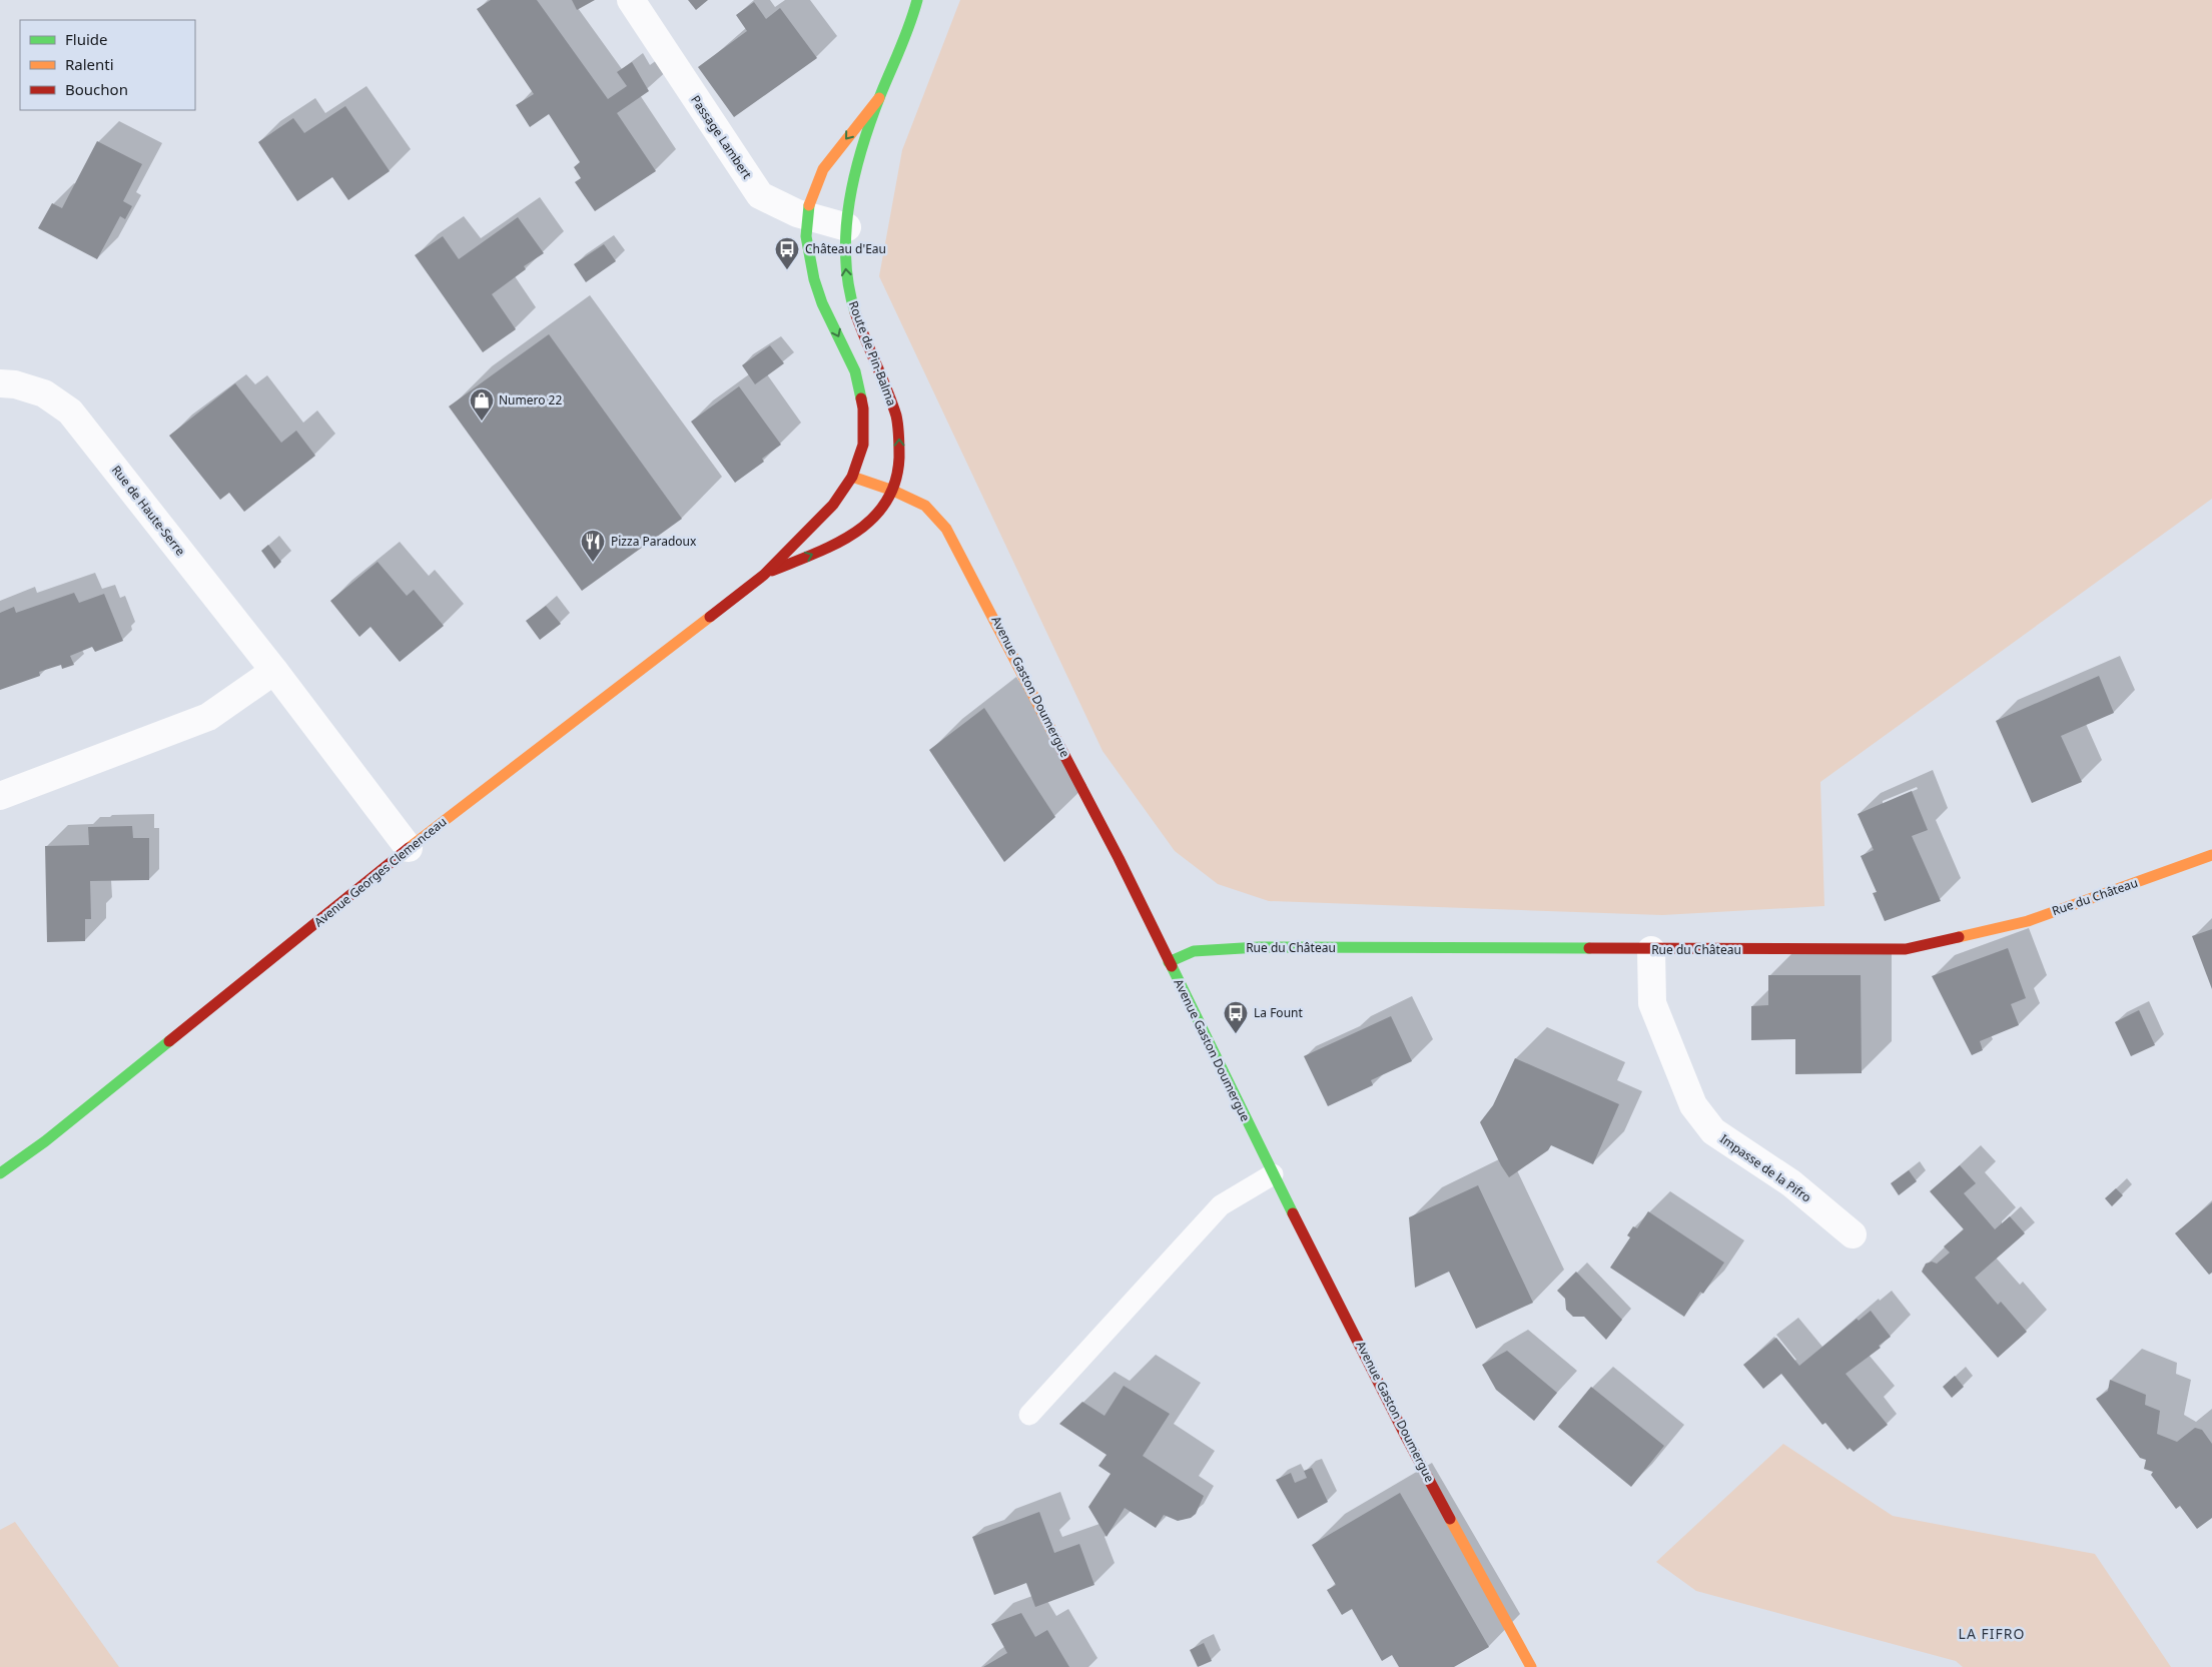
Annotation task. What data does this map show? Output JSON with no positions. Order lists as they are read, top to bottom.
{
  "streets": {
    "main road": [
      "Route de Pin-Balma",
      "Avenue Gaston Doumergue",
      "Avenue Georges Clemenceau",
      "Rue du Château"
    ],
    "street": ["Passage Lambert", "Rue de Haute-Serre", "Impasse de la Pifro"]
  },
  "crossings": [
    ["Passage Lambert", "Route de Pin-Balma"],
    ["Route de Pin-Balma", "Avenue Gaston Doumergue"],
    ["Route de Pin-Balma", "Avenue Georges Clemenceau"],
    ["Rue de Haute-Serre", "Avenue Georges Clemenceau"],
    ["Avenue Gaston Doumergue", "Avenue Georges Clemenceau"],
    ["Avenue Gaston Doumergue", "Rue du Château"],
    ["Rue du Château", "Impasse de la Pifro"]
  ],
  "districts": ["LA FIFRO"],
  "places": {
    "bus stop": ["Château d'Eau", "La Fount"],
    "shop": ["Numero 22"],
    "restaurant": ["Pizza Paradoux"]
  },
  "legend": ["Fluide", "Ralenti", "Bouchon"]
}
